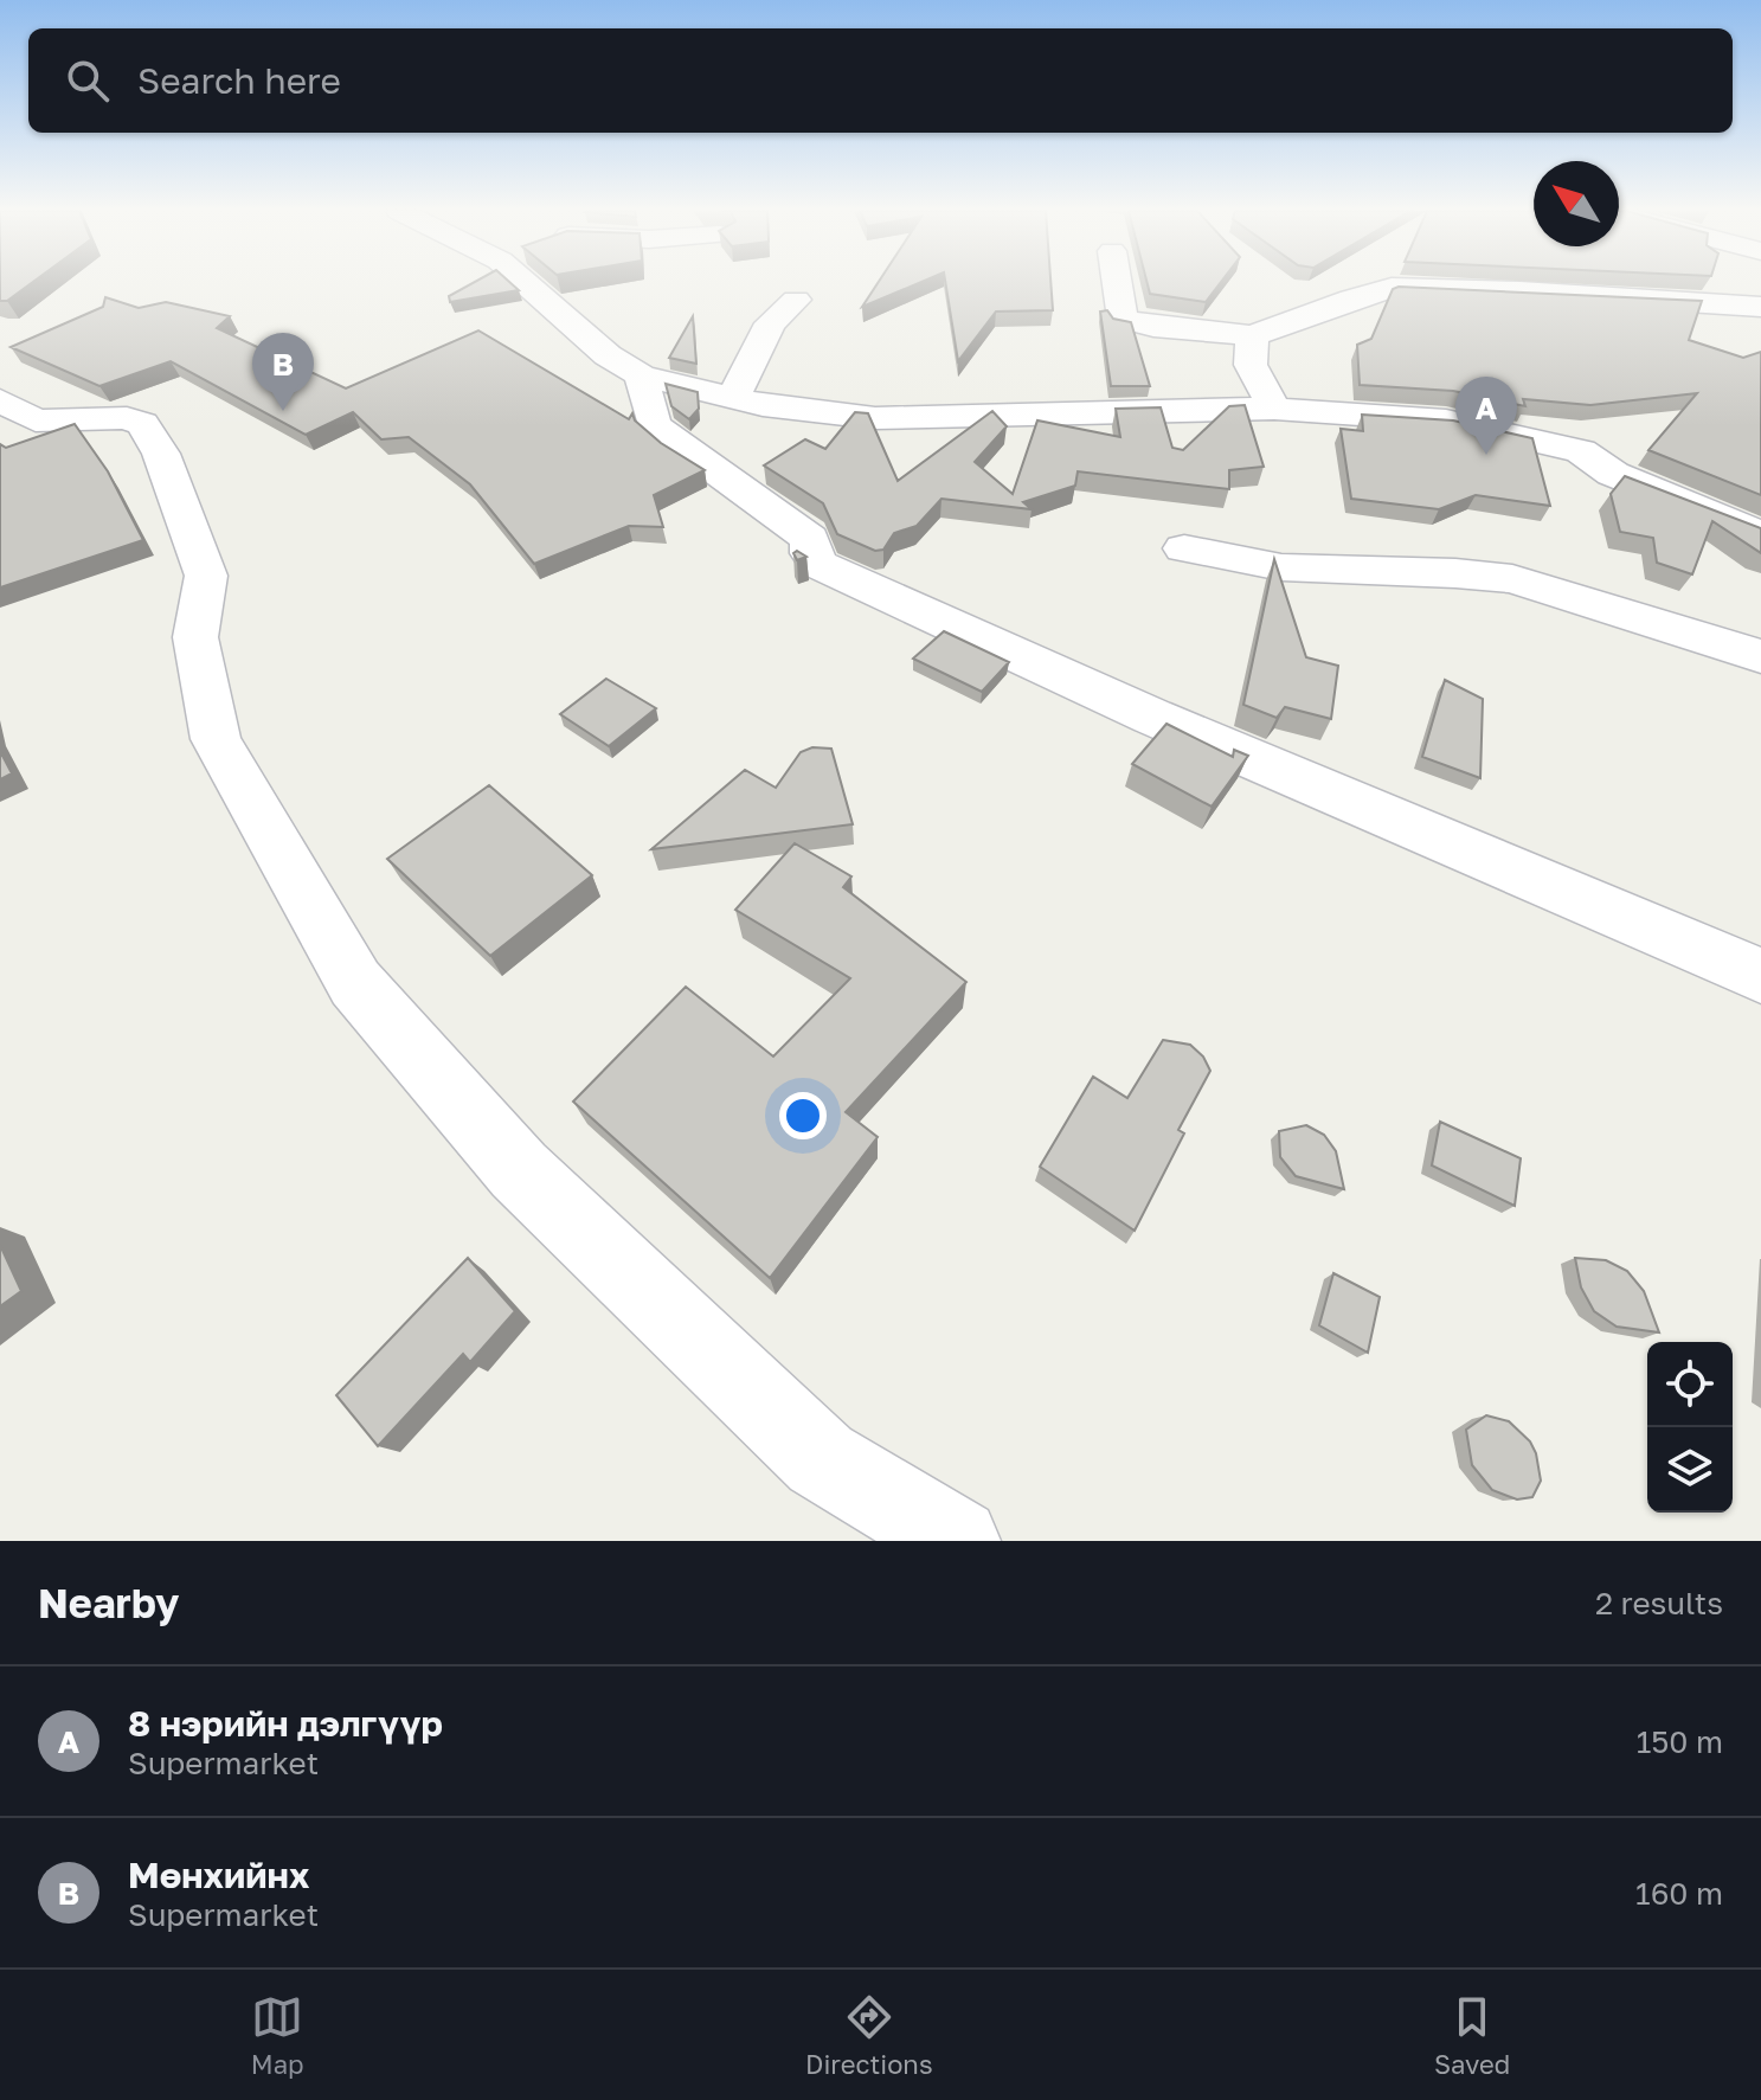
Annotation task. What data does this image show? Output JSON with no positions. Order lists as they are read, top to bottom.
{
  "north": "top left",
  "page": {
    "search": "Search here",
    "pins": ["B", "A"],
    "heading": ["Nearby", "2 results"],
    "list": [
      {
        "mark": "A",
        "name": "8 нэрийн дэлгүүр",
        "note": "Supermarket",
        "value": "150 m"
      },
      {
        "mark": "B",
        "name": "Мөнхийнх",
        "note": "Supermarket",
        "value": "160 m"
      }
    ],
    "nav": ["Map", "Directions", "Saved"]
  }
}
